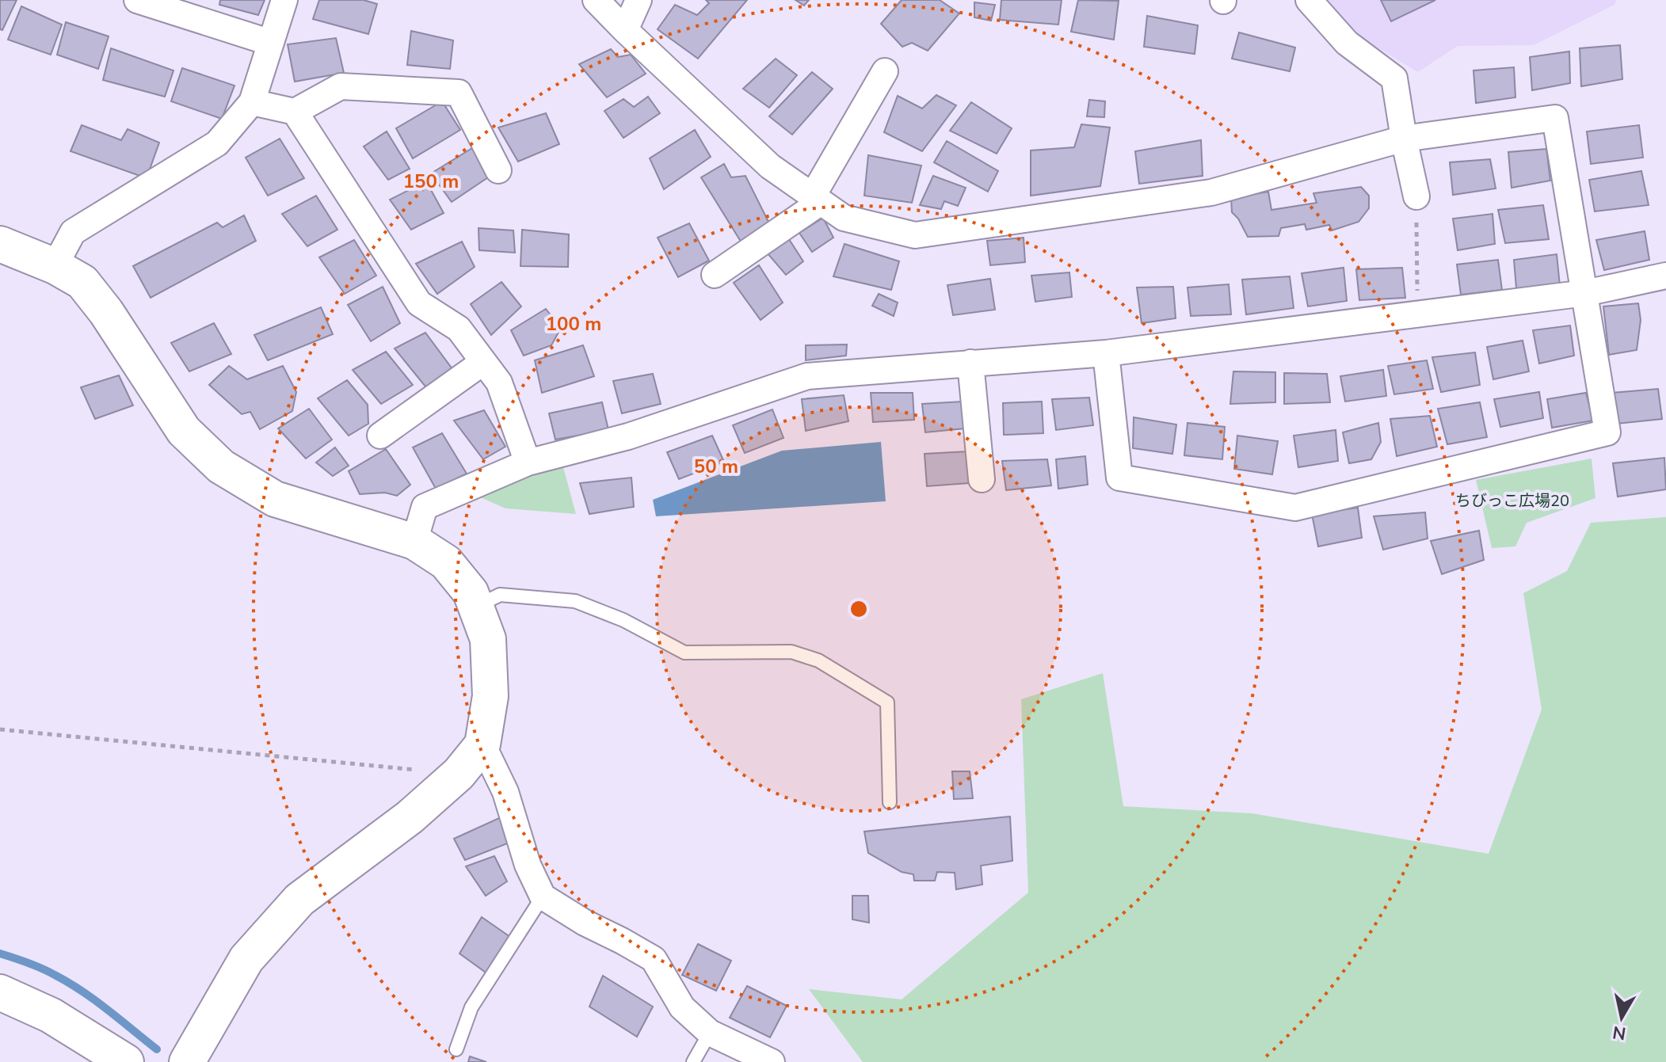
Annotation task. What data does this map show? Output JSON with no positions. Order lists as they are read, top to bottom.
{
  "parks": ["ちびっこ広場20"],
  "north": "bottom",
  "rings": ["150 m", "100 m", "50 m"]
}
